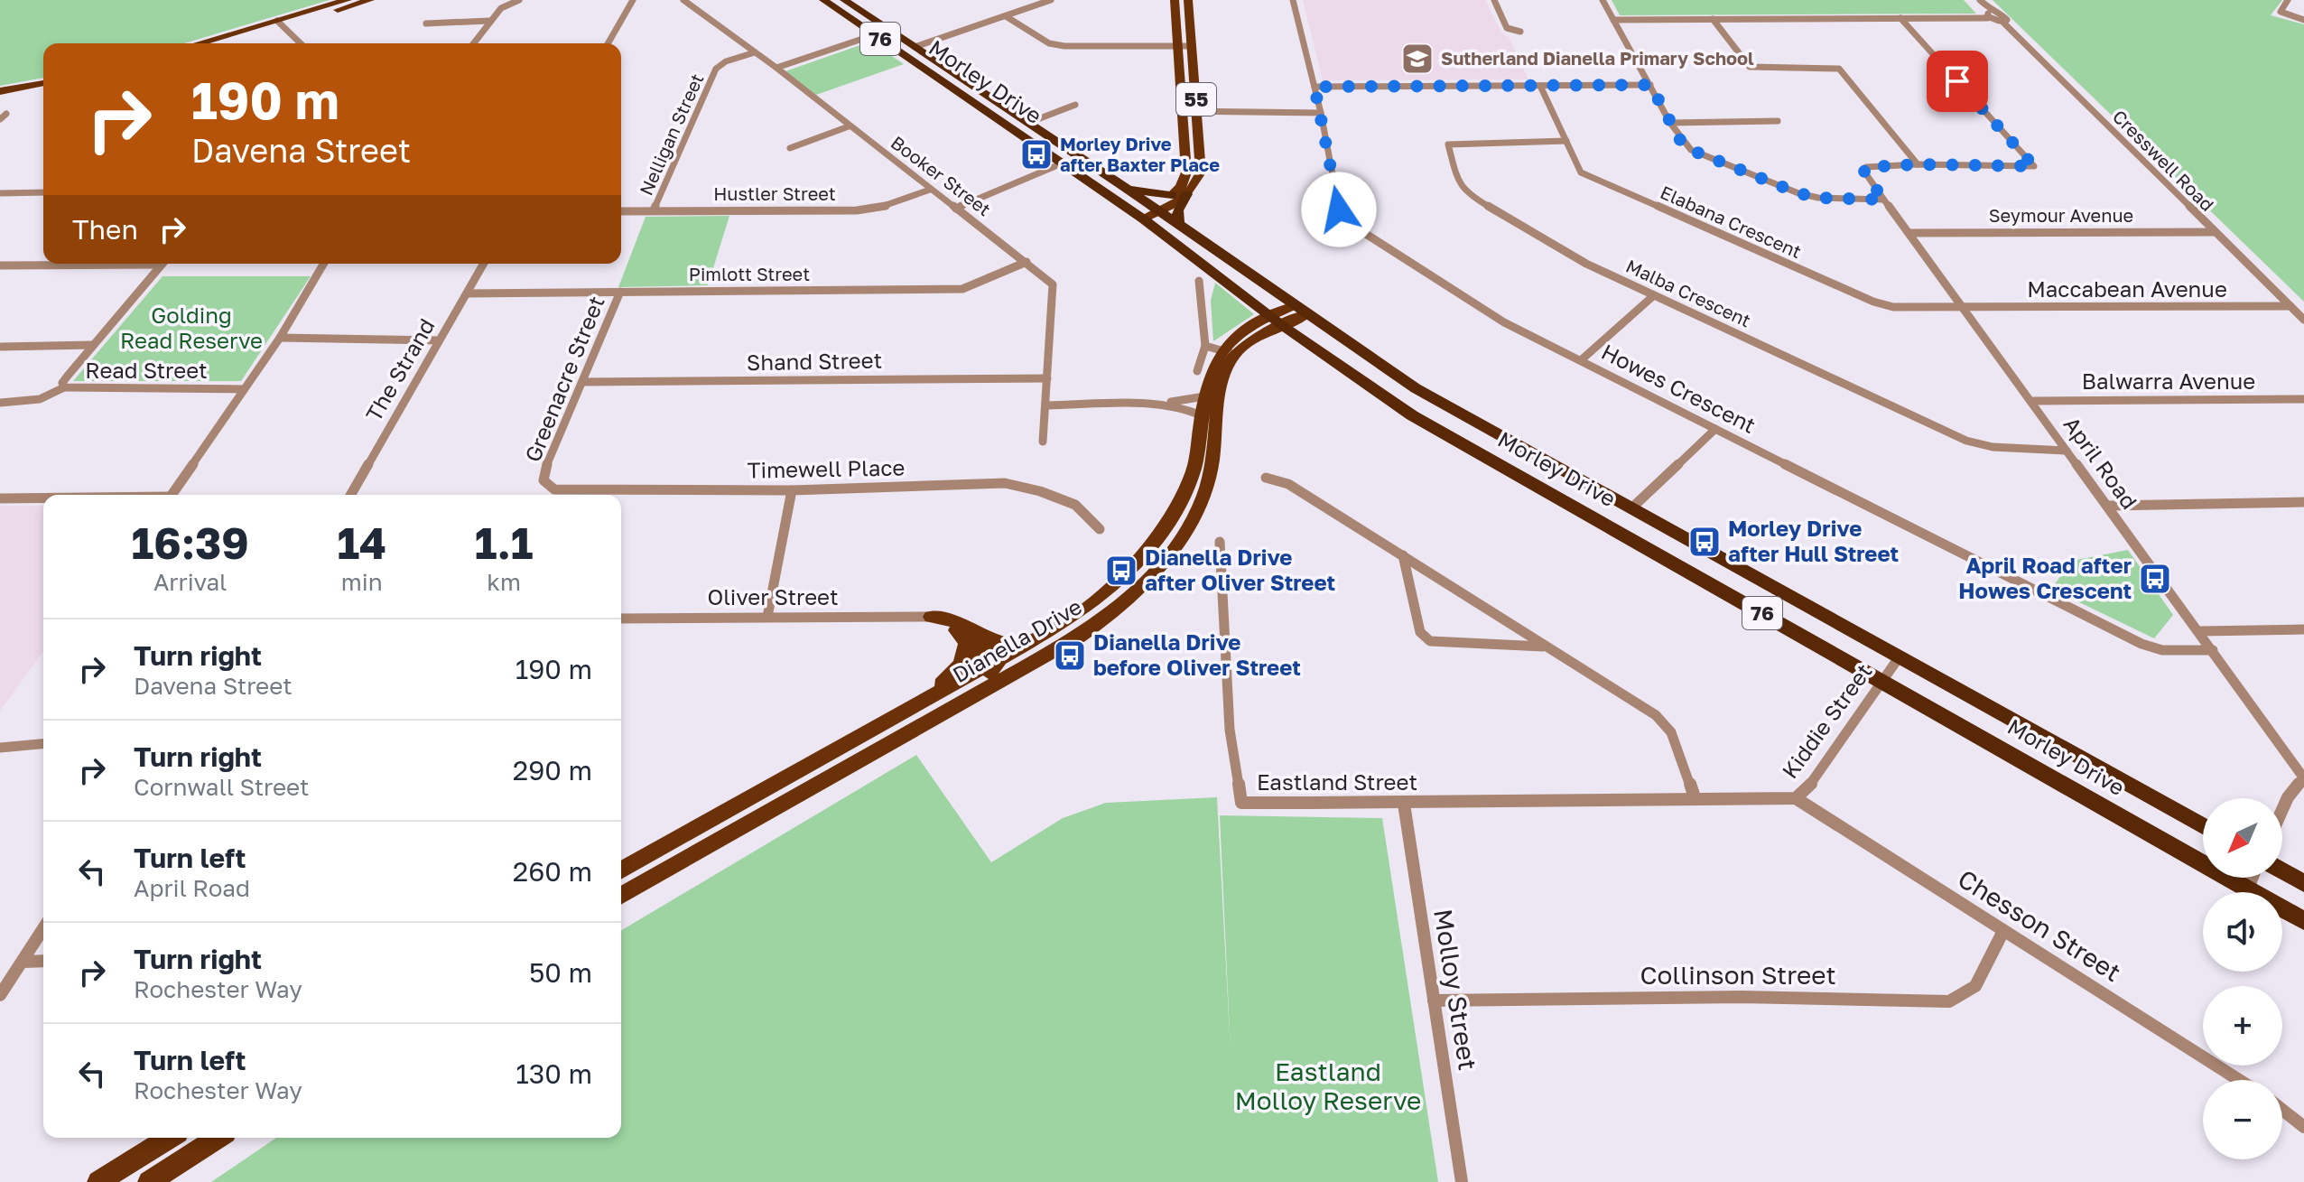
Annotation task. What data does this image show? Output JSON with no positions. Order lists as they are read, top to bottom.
{
  "streets": {
    "highway": ["76", "Morley Drive"],
    "main road": ["55", "Dianella Drive"],
    "street": [
      "Nelligan Street",
      "Cresswell Road",
      "Booker Street",
      "Hustler Street",
      "Seymour Avenue",
      "Elabana Crescent",
      "Pimlott Street",
      "Maccabean Avenue",
      "Malba Crescent",
      "Shand Street",
      "The Strand",
      "Read Street",
      "Greenacre Street",
      "Balwarra Avenue",
      "Howes Crescent",
      "April Road",
      "Timewell Place",
      "Oliver Street",
      "Kiddie Street",
      "Eastland Street",
      "Chesson Street",
      "Collinson Street",
      "Molloy Street"
    ]
  },
  "crossings": [
    ["Morley Drive", "Kiddie Street"],
    ["Nelligan Street", "Booker Street"],
    ["Nelligan Street", "Hustler Street"],
    ["Cresswell Road", "Seymour Avenue"],
    ["Cresswell Road", "Maccabean Avenue"],
    ["Booker Street", "Hustler Street"],
    ["Booker Street", "Pimlott Street"],
    ["Booker Street", "Shand Street"],
    ["Seymour Avenue", "April Road"],
    ["Elabana Crescent", "Maccabean Avenue"],
    ["Elabana Crescent", "Malba Crescent"],
    ["Elabana Crescent", "April Road"],
    ["Pimlott Street", "The Strand"],
    ["Pimlott Street", "Greenacre Street"],
    ["Maccabean Avenue", "April Road"],
    ["Malba Crescent", "April Road"],
    ["Shand Street", "Greenacre Street"],
    ["Greenacre Street", "Timewell Place"],
    ["Balwarra Avenue", "April Road"],
    ["Howes Crescent", "April Road"],
    ["Kiddie Street", "Eastland Street"],
    ["Kiddie Street", "Chesson Street"],
    ["Eastland Street", "Molloy Street"],
    ["Chesson Street", "Collinson Street"],
    ["Collinson Street", "Molloy Street"]
  ],
  "parks": ["Golding Read Reserve", "Eastland Molloy Reserve"],
  "places": {
    "school or university": ["Sutherland Dianella Primary School"],
    "bus stop": [
      "Morley Drive after Baxter Place",
      "Morley Drive after Hull Street",
      "Dianella Drive after Oliver Street",
      "April Road after Howes Crescent",
      "Dianella Drive before Oliver Street"
    ]
  },
  "north": "bottom left",
  "page": {
    "turn": ["190 m", "Davena Street"],
    "then": "Then",
    "eta": [
      "16:39",
      "Arrival",
      "14",
      "min",
      "1.1",
      "km"
    ],
    "list": [
      {
        "name": "Turn right",
        "note": "Davena Street",
        "value": "190 m"
      },
      {
        "name": "Turn right",
        "note": "Cornwall Street",
        "value": "290 m"
      },
      {
        "name": "Turn left",
        "note": "April Road",
        "value": "260 m"
      },
      {
        "name": "Turn right",
        "note": "Rochester Way",
        "value": "50 m"
      },
      {
        "name": "Turn left",
        "note": "Rochester Way",
        "value": "130 m"
      }
    ],
    "map_buttons": ["+", "−"]
  }
}
